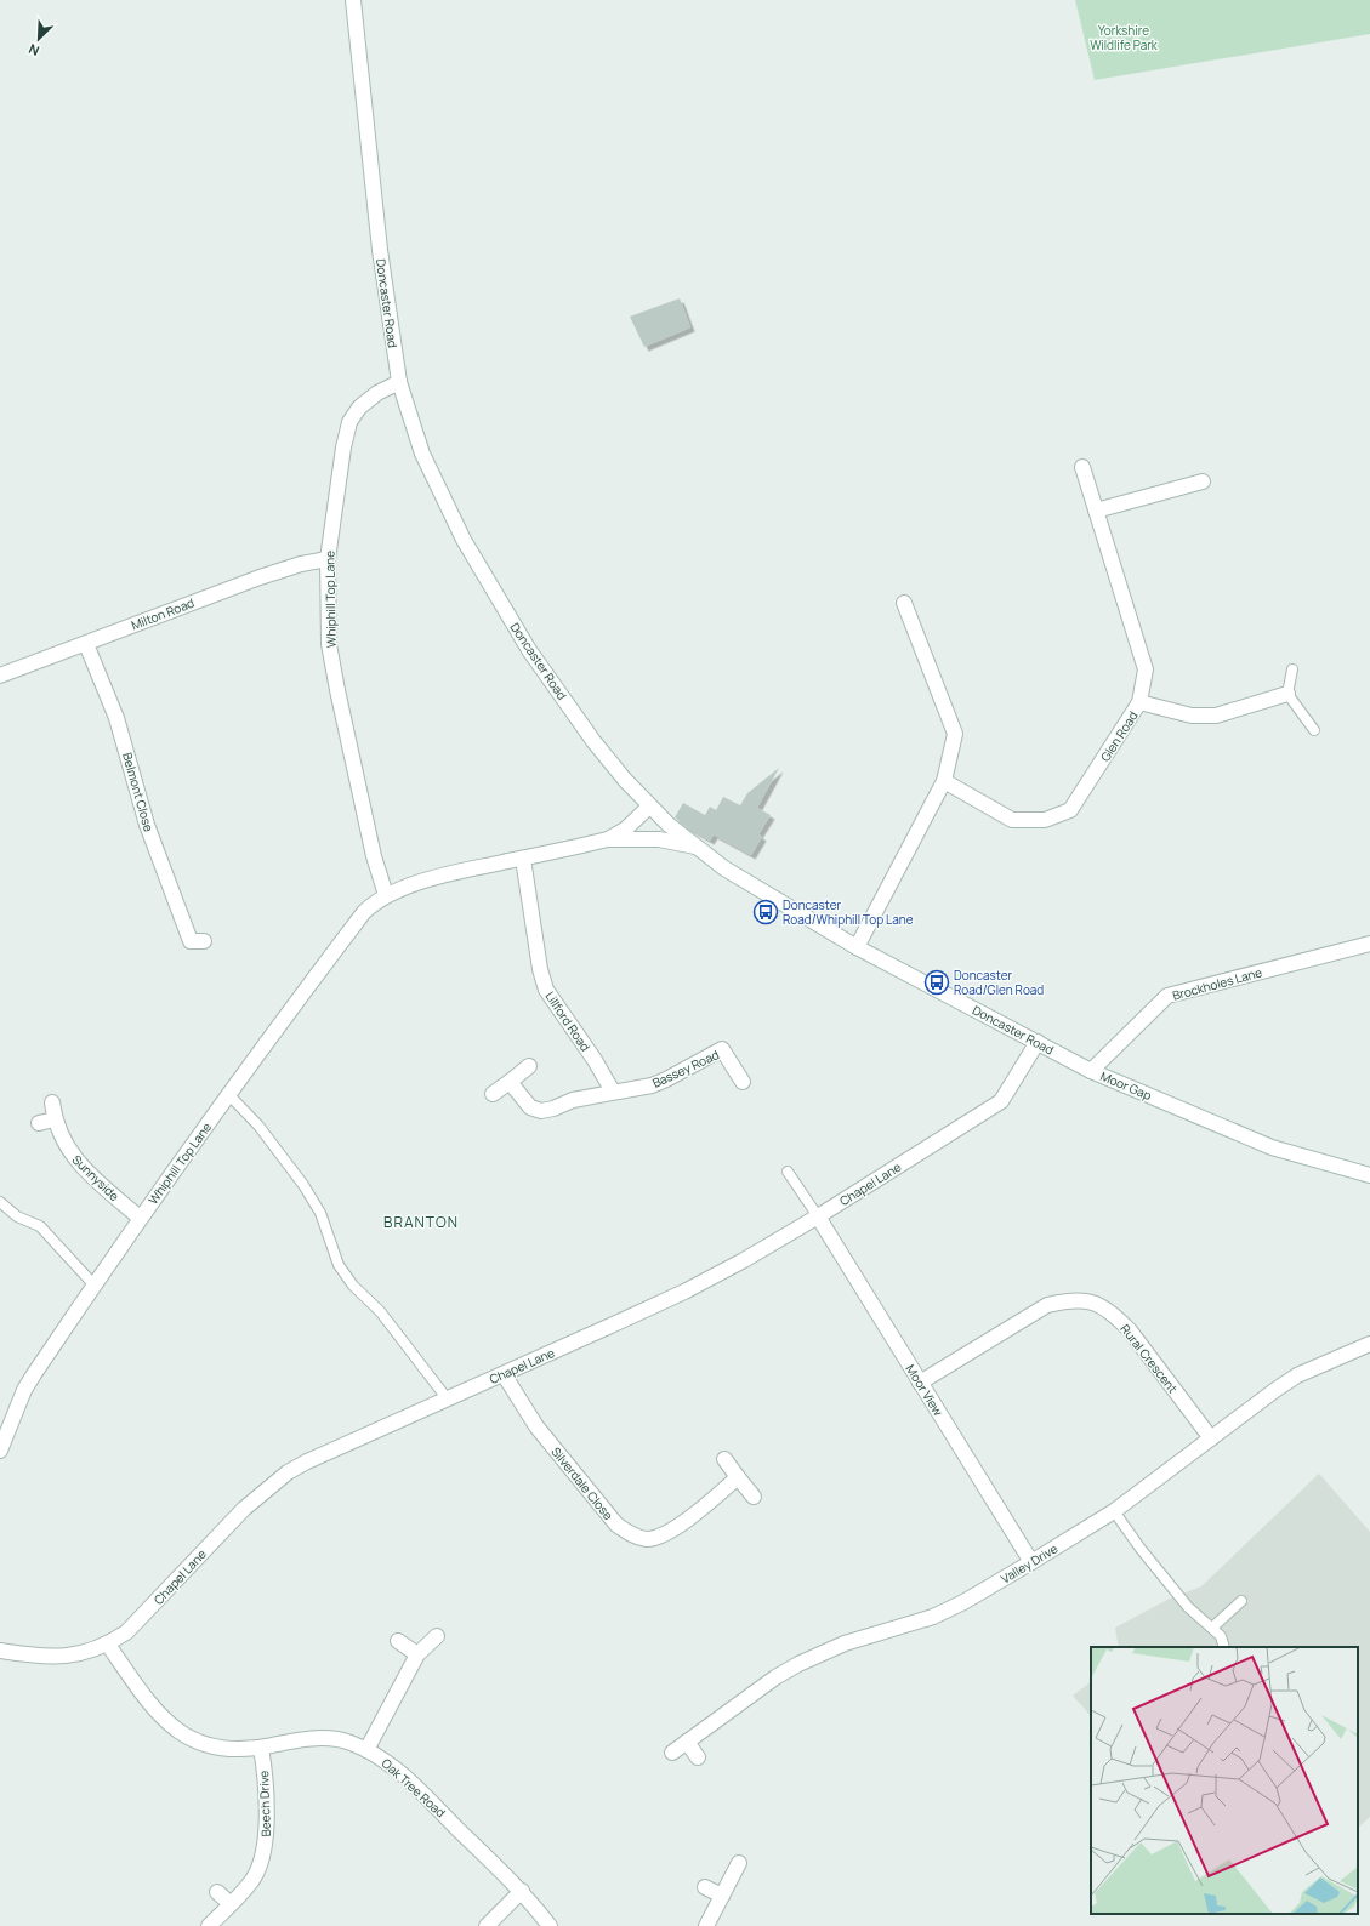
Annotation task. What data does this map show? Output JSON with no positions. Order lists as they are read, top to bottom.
{
  "streets": {
    "street": [
      "Doncaster Road",
      "Whiphill Top Lane",
      "Milton Road",
      "Glen Road",
      "Belmont Close",
      "Brockholes Lane",
      "Lillford Road",
      "Bassey Road",
      "Moor Gap",
      "Sunnyside",
      "Chapel Lane",
      "Rural Crescent",
      "Moor View",
      "Silverdale Close",
      "Valley Drive",
      "Oak Tree Road",
      "Beech Drive"
    ]
  },
  "crossings": [
    ["Doncaster Road", "Whiphill Top Lane"],
    ["Doncaster Road", "Brockholes Lane"],
    ["Doncaster Road", "Moor Gap"],
    ["Doncaster Road", "Chapel Lane"],
    ["Whiphill Top Lane", "Milton Road"],
    ["Whiphill Top Lane", "Lillford Road"],
    ["Whiphill Top Lane", "Sunnyside"],
    ["Milton Road", "Belmont Close"],
    ["Brockholes Lane", "Moor Gap"],
    ["Lillford Road", "Bassey Road"],
    ["Chapel Lane", "Moor View"],
    ["Chapel Lane", "Silverdale Close"],
    ["Chapel Lane", "Oak Tree Road"],
    ["Rural Crescent", "Moor View"],
    ["Rural Crescent", "Valley Drive"],
    ["Moor View", "Valley Drive"],
    ["Oak Tree Road", "Beech Drive"]
  ],
  "districts": ["BRANTON"],
  "parks": ["Yorkshire Wildlife Park"],
  "places": {
    "bus stop": ["Doncaster Road/Whiphill Top Lane", "Doncaster Road/Glen Road"]
  },
  "north": "bottom left"
}
